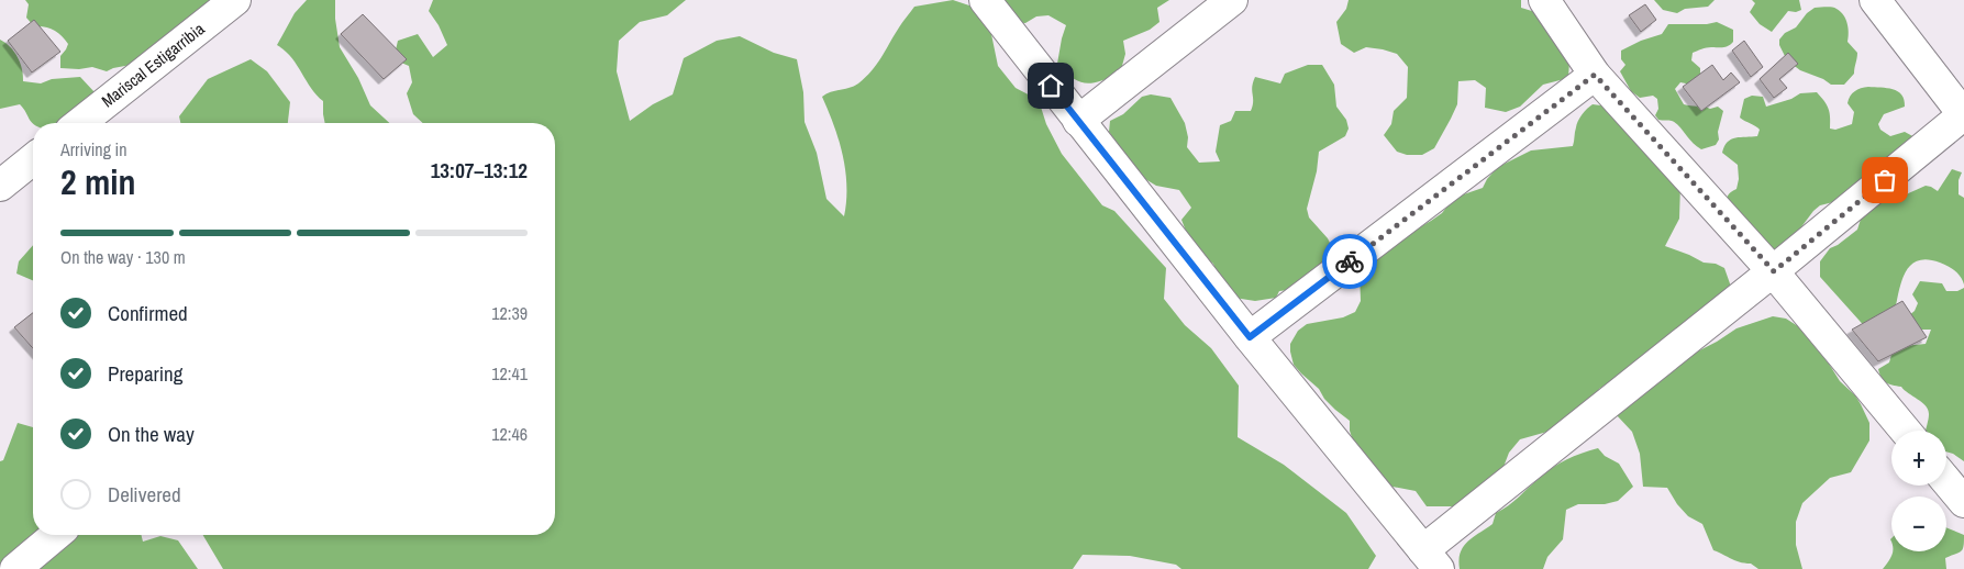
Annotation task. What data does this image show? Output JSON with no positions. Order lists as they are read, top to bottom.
{
  "streets": {
    "street": ["Mariscal Estigarribia"]
  },
  "page": {
    "heading": ["2 min", "Arriving in", "13:07–13:12"],
    "bar": "On the way · 130 m",
    "list": [
      ["Confirmed", "12:39"],
      ["Preparing", "12:41"],
      ["On the way", "12:46"],
      "Delivered"
    ],
    "map_buttons": ["+", "−"]
  }
}
